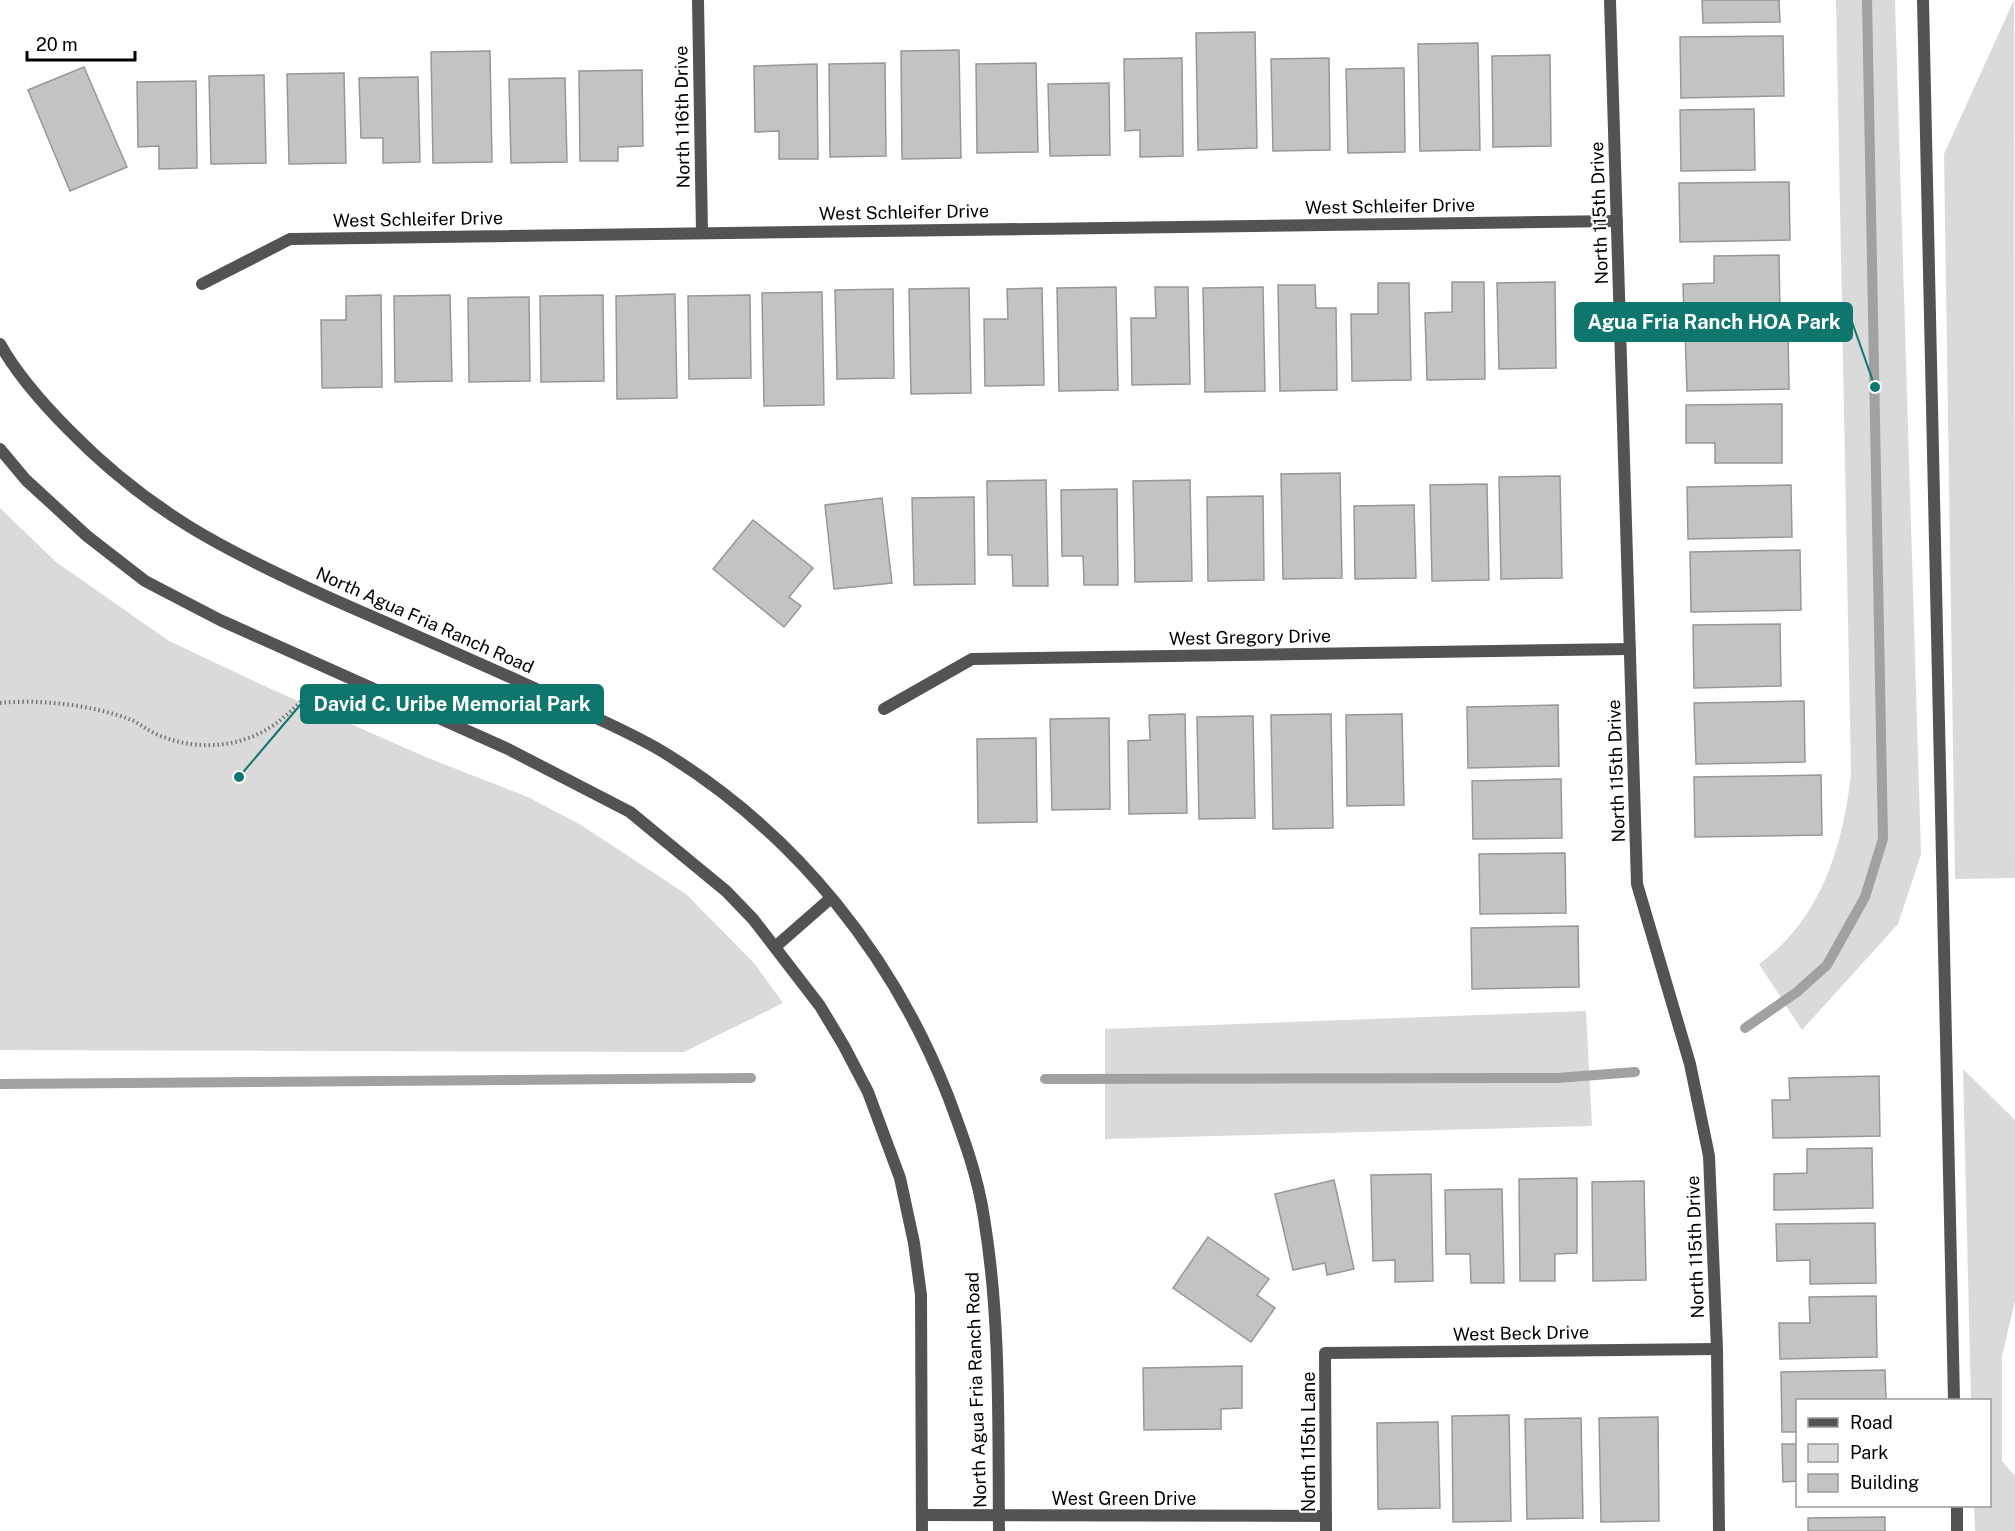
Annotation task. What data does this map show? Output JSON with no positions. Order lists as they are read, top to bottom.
{
  "streets": {
    "street": [
      "North 116th Drive",
      "West Schleifer Drive",
      "North 115th Drive",
      "North Agua Fria Ranch Road",
      "West Gregory Drive",
      "West Beck Drive",
      "North 115th Lane",
      "West Green Drive"
    ]
  },
  "crossings": [
    ["North 116th Drive", "West Schleifer Drive"],
    ["West Schleifer Drive", "North 115th Drive"],
    ["North 115th Drive", "West Gregory Drive"],
    ["North 115th Drive", "West Beck Drive"],
    ["North Agua Fria Ranch Road", "West Green Drive"],
    ["West Beck Drive", "North 115th Lane"],
    ["North 115th Lane", "West Green Drive"]
  ],
  "places": ["Agua Fria Ranch HOA Park", "David C. Uribe Memorial Park"],
  "legend": ["Road", "Park", "Building"],
  "scale_bar": "20 m"
}
